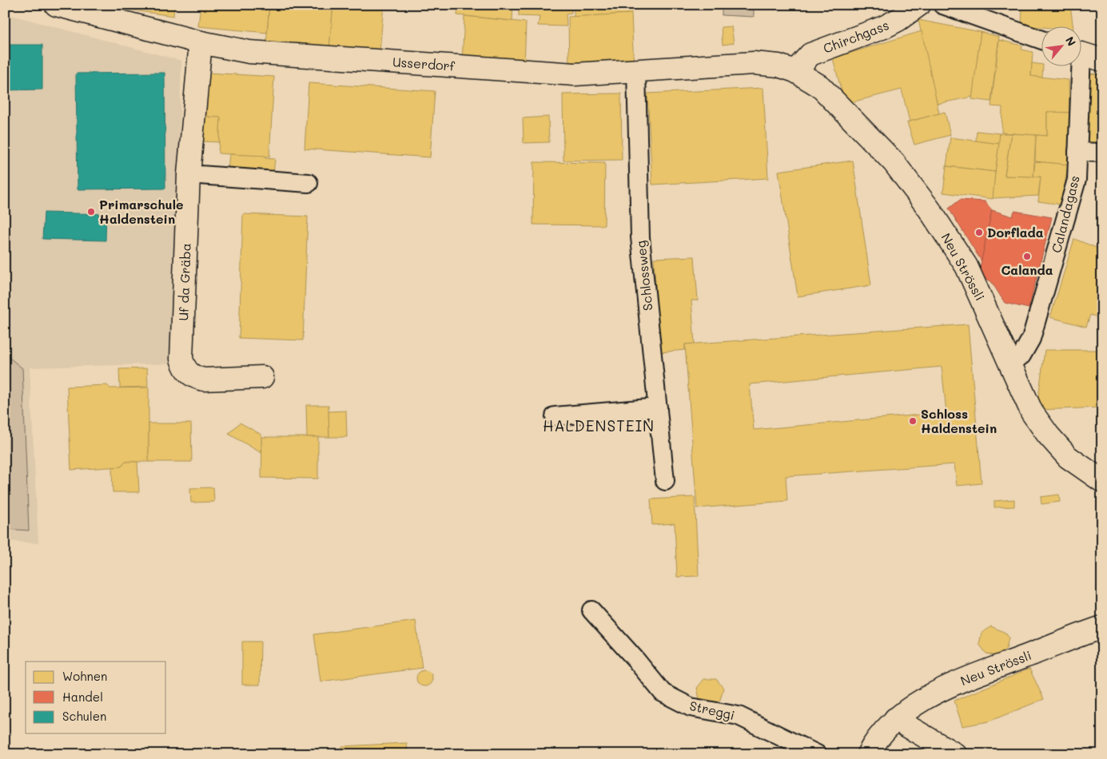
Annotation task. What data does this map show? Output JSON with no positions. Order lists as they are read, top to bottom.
{
  "streets": {
    "street": [
      "Chirchgass",
      "Usserdorf",
      "Neu Strössli",
      "Uf da Gräba"
    ],
    "lane": ["Calandagass", "Schlossweg", "Streggi"]
  },
  "crossings": [
    ["Chirchgass", "Usserdorf"],
    ["Chirchgass", "Neu Strössli"],
    ["Usserdorf", "Neu Strössli"],
    ["Usserdorf", "Schlossweg"],
    ["Usserdorf", "Uf da Gräba"],
    ["Calandagass", "Neu Strössli"]
  ],
  "districts": ["HALDENSTEIN"],
  "places": [
    "Primarschule Haldenstein",
    "Dorflada",
    "Calanda",
    "Schloss Haldenstein"
  ],
  "legend": ["Wohnen", "Handel", "Schulen"],
  "north": "top right"
}
